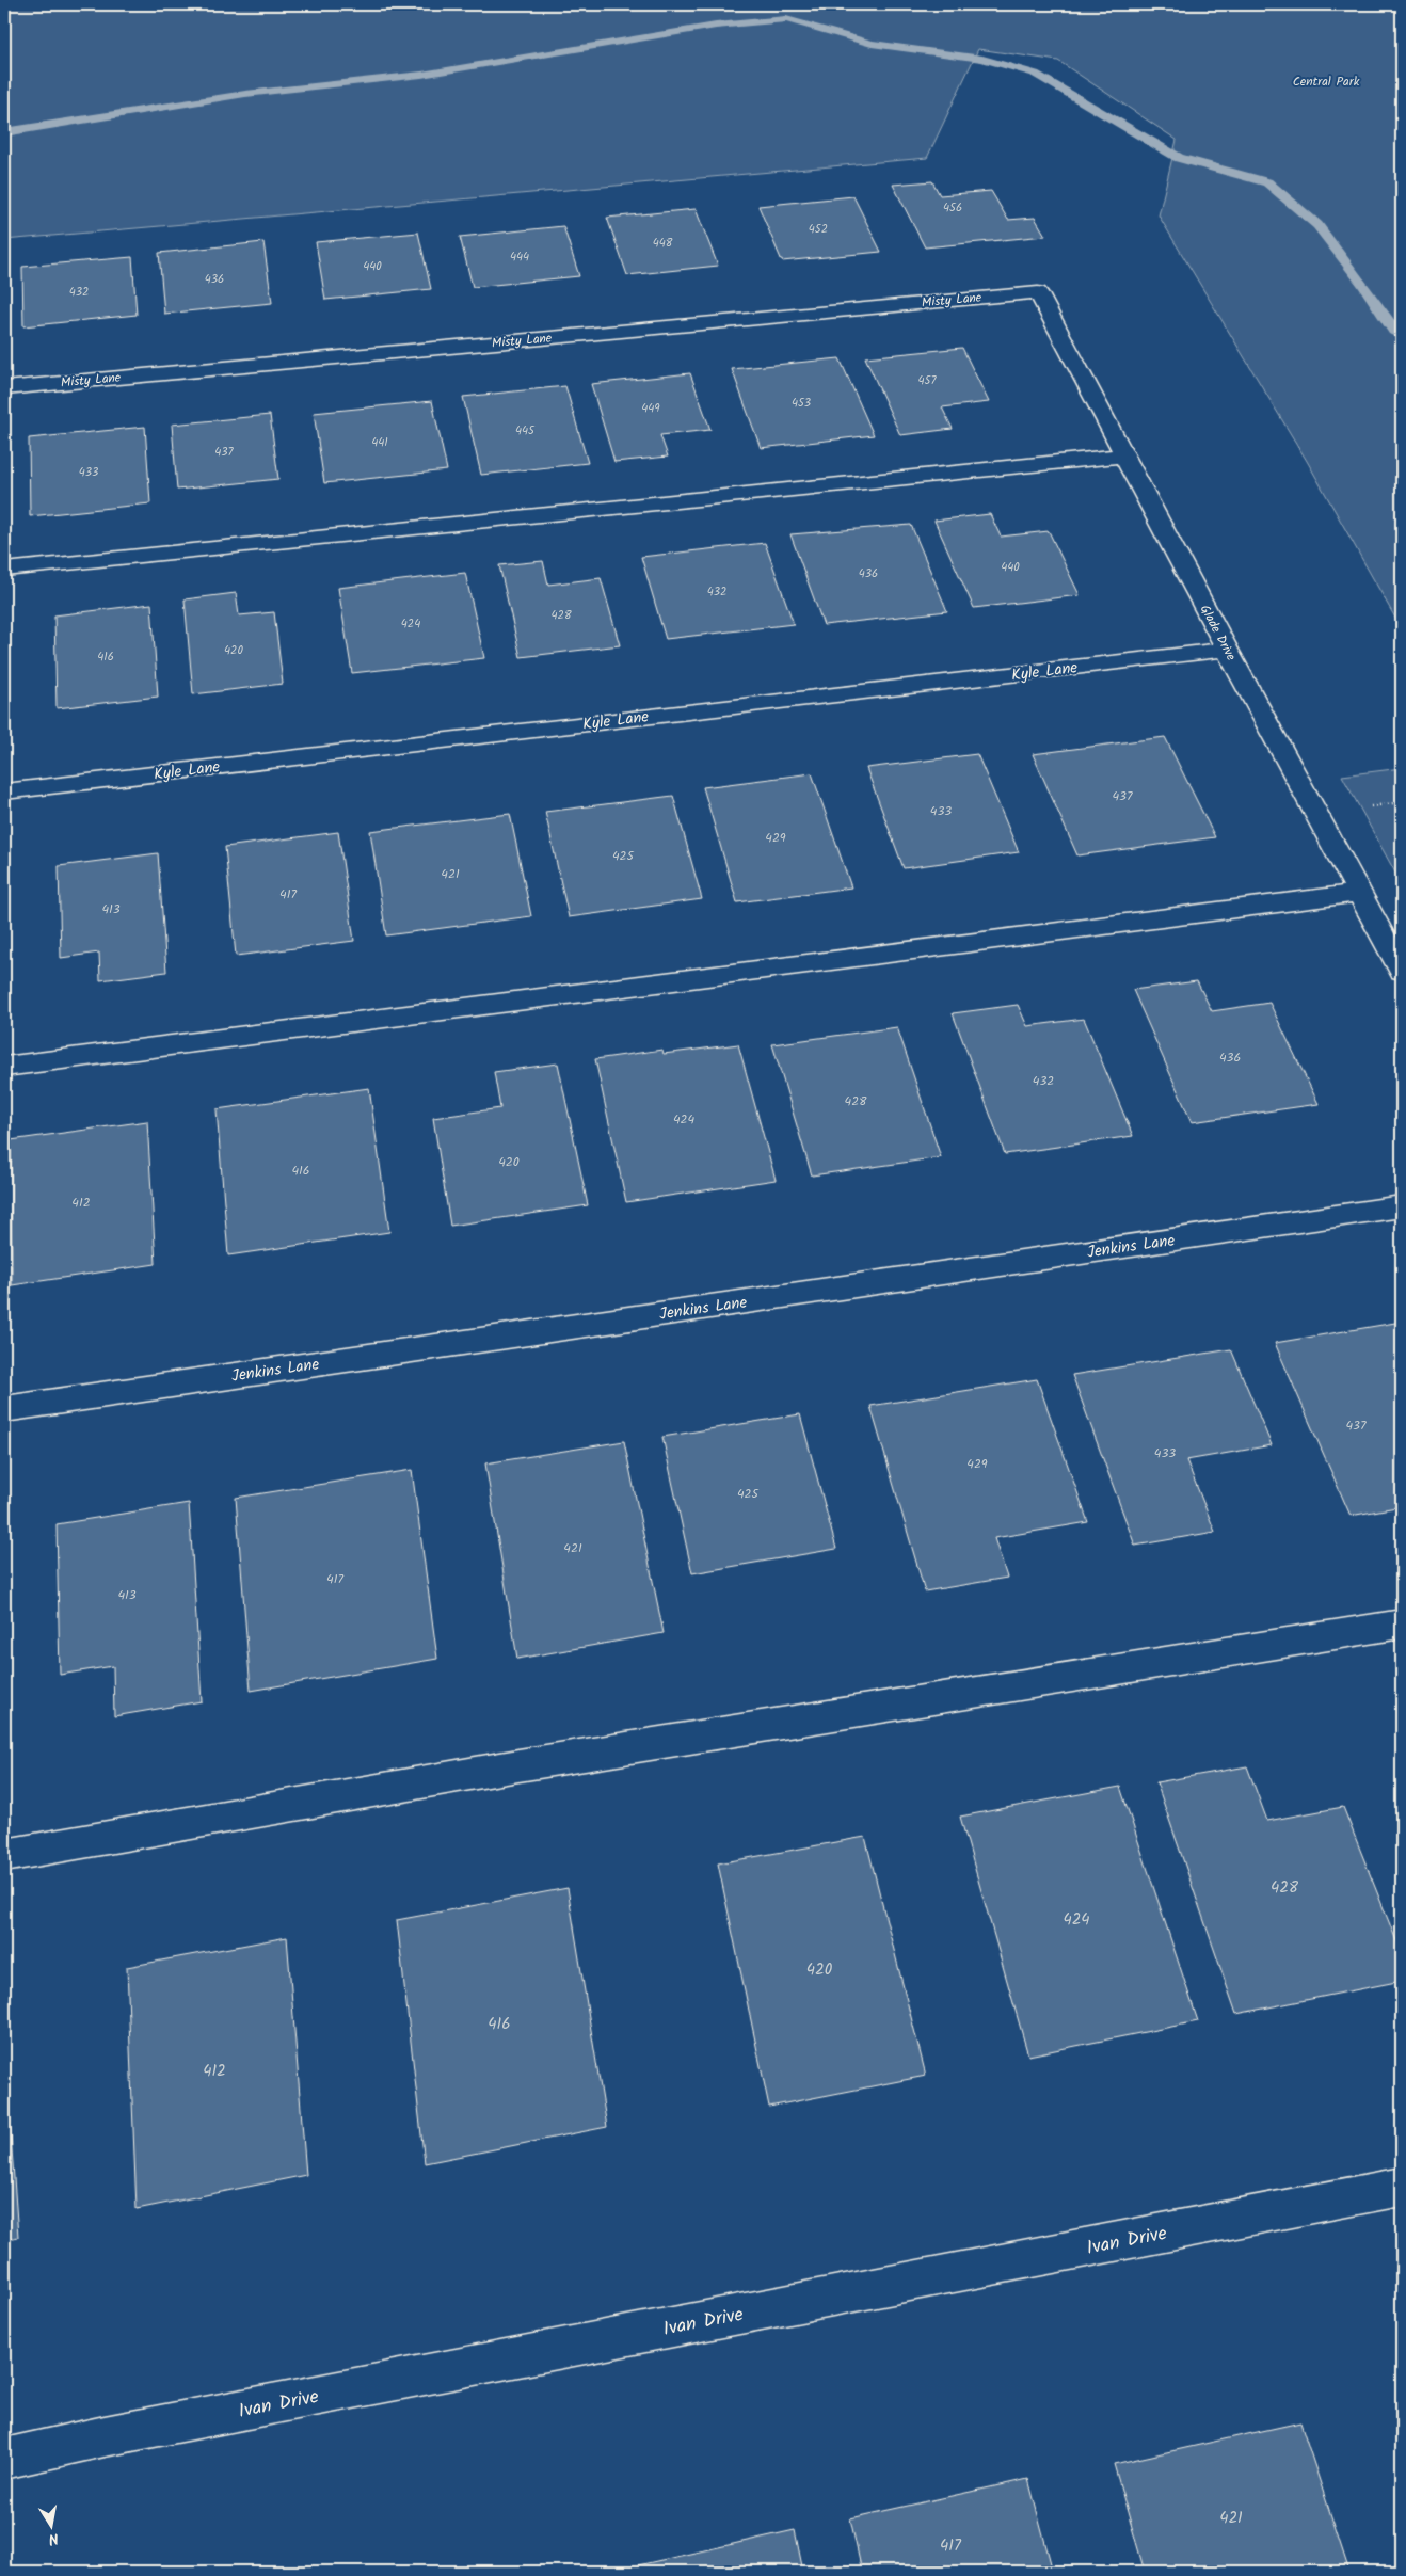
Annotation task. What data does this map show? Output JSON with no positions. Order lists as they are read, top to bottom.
{
  "streets": {
    "street": [
      "Misty Lane",
      "Glade Drive",
      "Kyle Lane",
      "Jenkins Lane",
      "Ivan Drive"
    ]
  },
  "crossings": [
    ["Misty Lane", "Glade Drive"],
    ["Glade Drive", "Kyle Lane"]
  ],
  "parks": ["Central Park"],
  "house_numbers": [
    "456",
    "452",
    "448",
    "444",
    "440",
    "436",
    "432",
    "457",
    "453",
    "449",
    "445",
    "441",
    "437",
    "433",
    "440",
    "436",
    "432",
    "428",
    "424",
    "420",
    "416",
    "437",
    "433",
    "429",
    "425",
    "421",
    "417",
    "413",
    "436",
    "432",
    "428",
    "424",
    "420",
    "416",
    "412",
    "437",
    "433",
    "429",
    "425",
    "421",
    "417",
    "413",
    "428",
    "424",
    "420",
    "416",
    "412",
    "421",
    "417"
  ],
  "north": "bottom"
}
